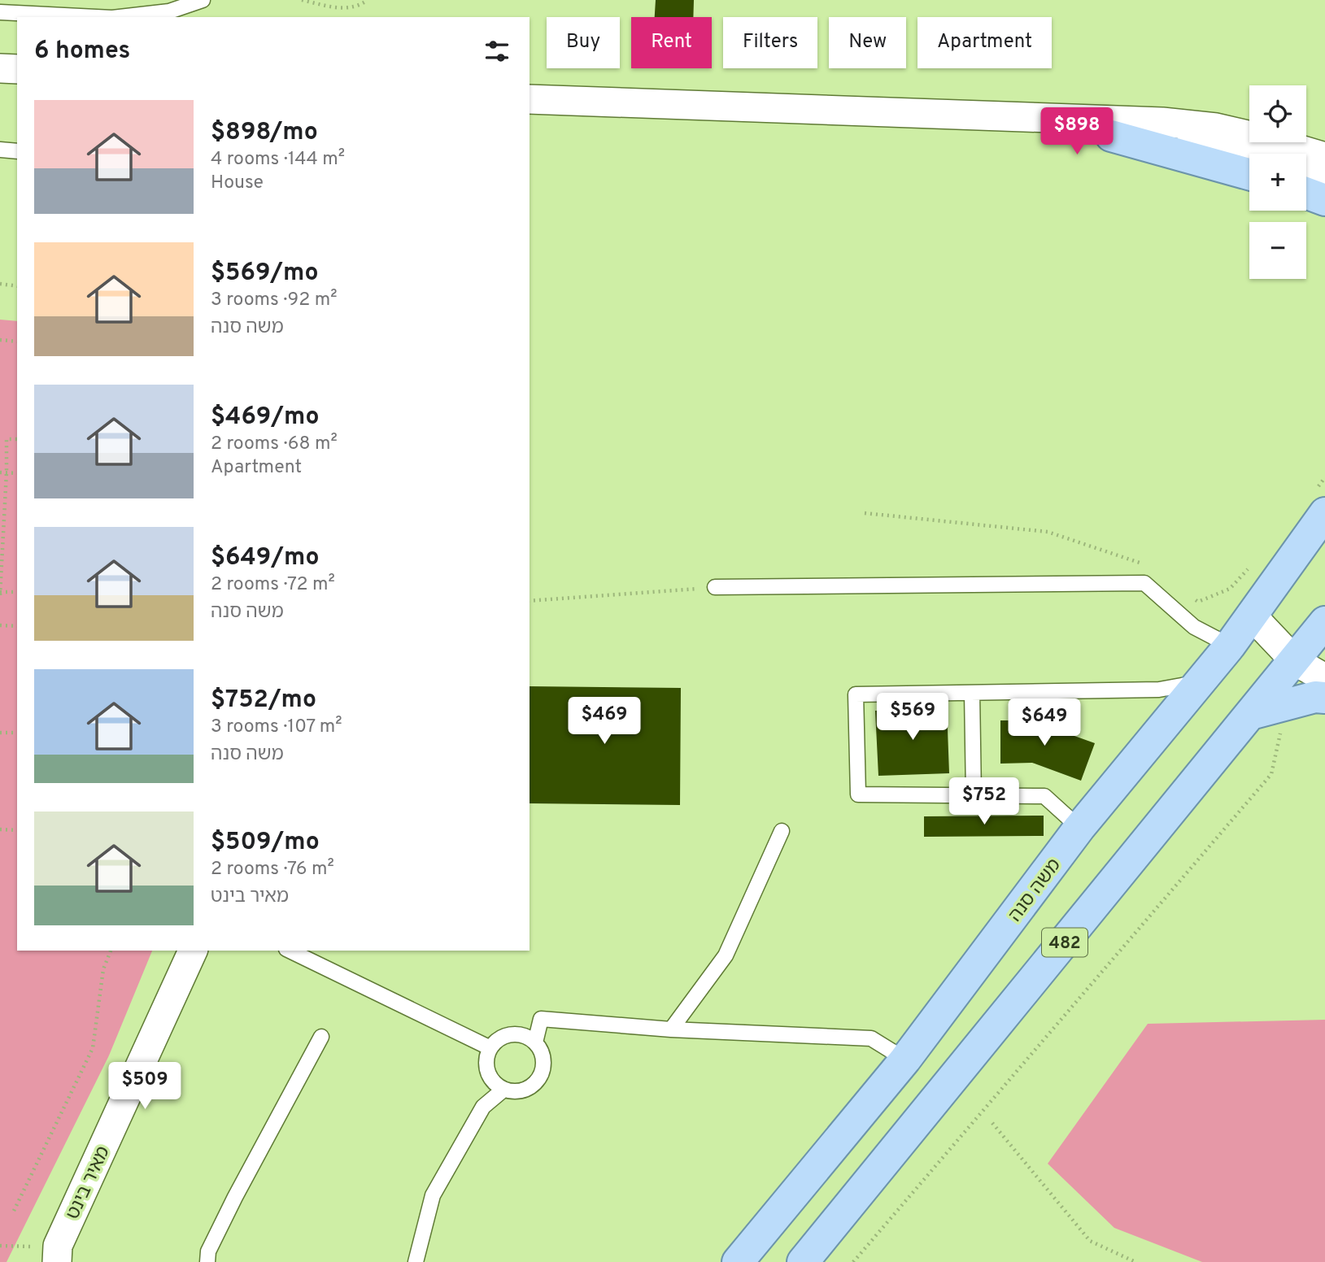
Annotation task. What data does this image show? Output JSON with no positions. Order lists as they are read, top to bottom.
{
  "streets": {
    "main road": ["משה סנה", "482"],
    "street": ["מאיר בינט"]
  },
  "page": {
    "chip": [
      "Buy",
      "Rent",
      "Filters",
      "New",
      "Apartment"
    ],
    "heading": "6 homes",
    "map_buttons": ["+", "−"],
    "list": [
      {
        "name": "$898/mo",
        "note": "4 rooms · 144 m² · House"
      },
      {
        "name": "$569/mo",
        "note": "3 rooms · 92 m² · משה סנה"
      },
      {
        "name": "$469/mo",
        "note": "2 rooms · 68 m² · Apartment"
      },
      {
        "name": "$649/mo",
        "note": "2 rooms · 72 m² · משה סנה"
      },
      {
        "name": "$752/mo",
        "note": "3 rooms · 107 m² · משה סנה"
      },
      {
        "name": "$509/mo",
        "note": "2 rooms · 76 m² · מאיר בינט"
      }
    ],
    "price": [
      "$898",
      "$569",
      "$469",
      "$649",
      "$752",
      "$509"
    ]
  }
}
